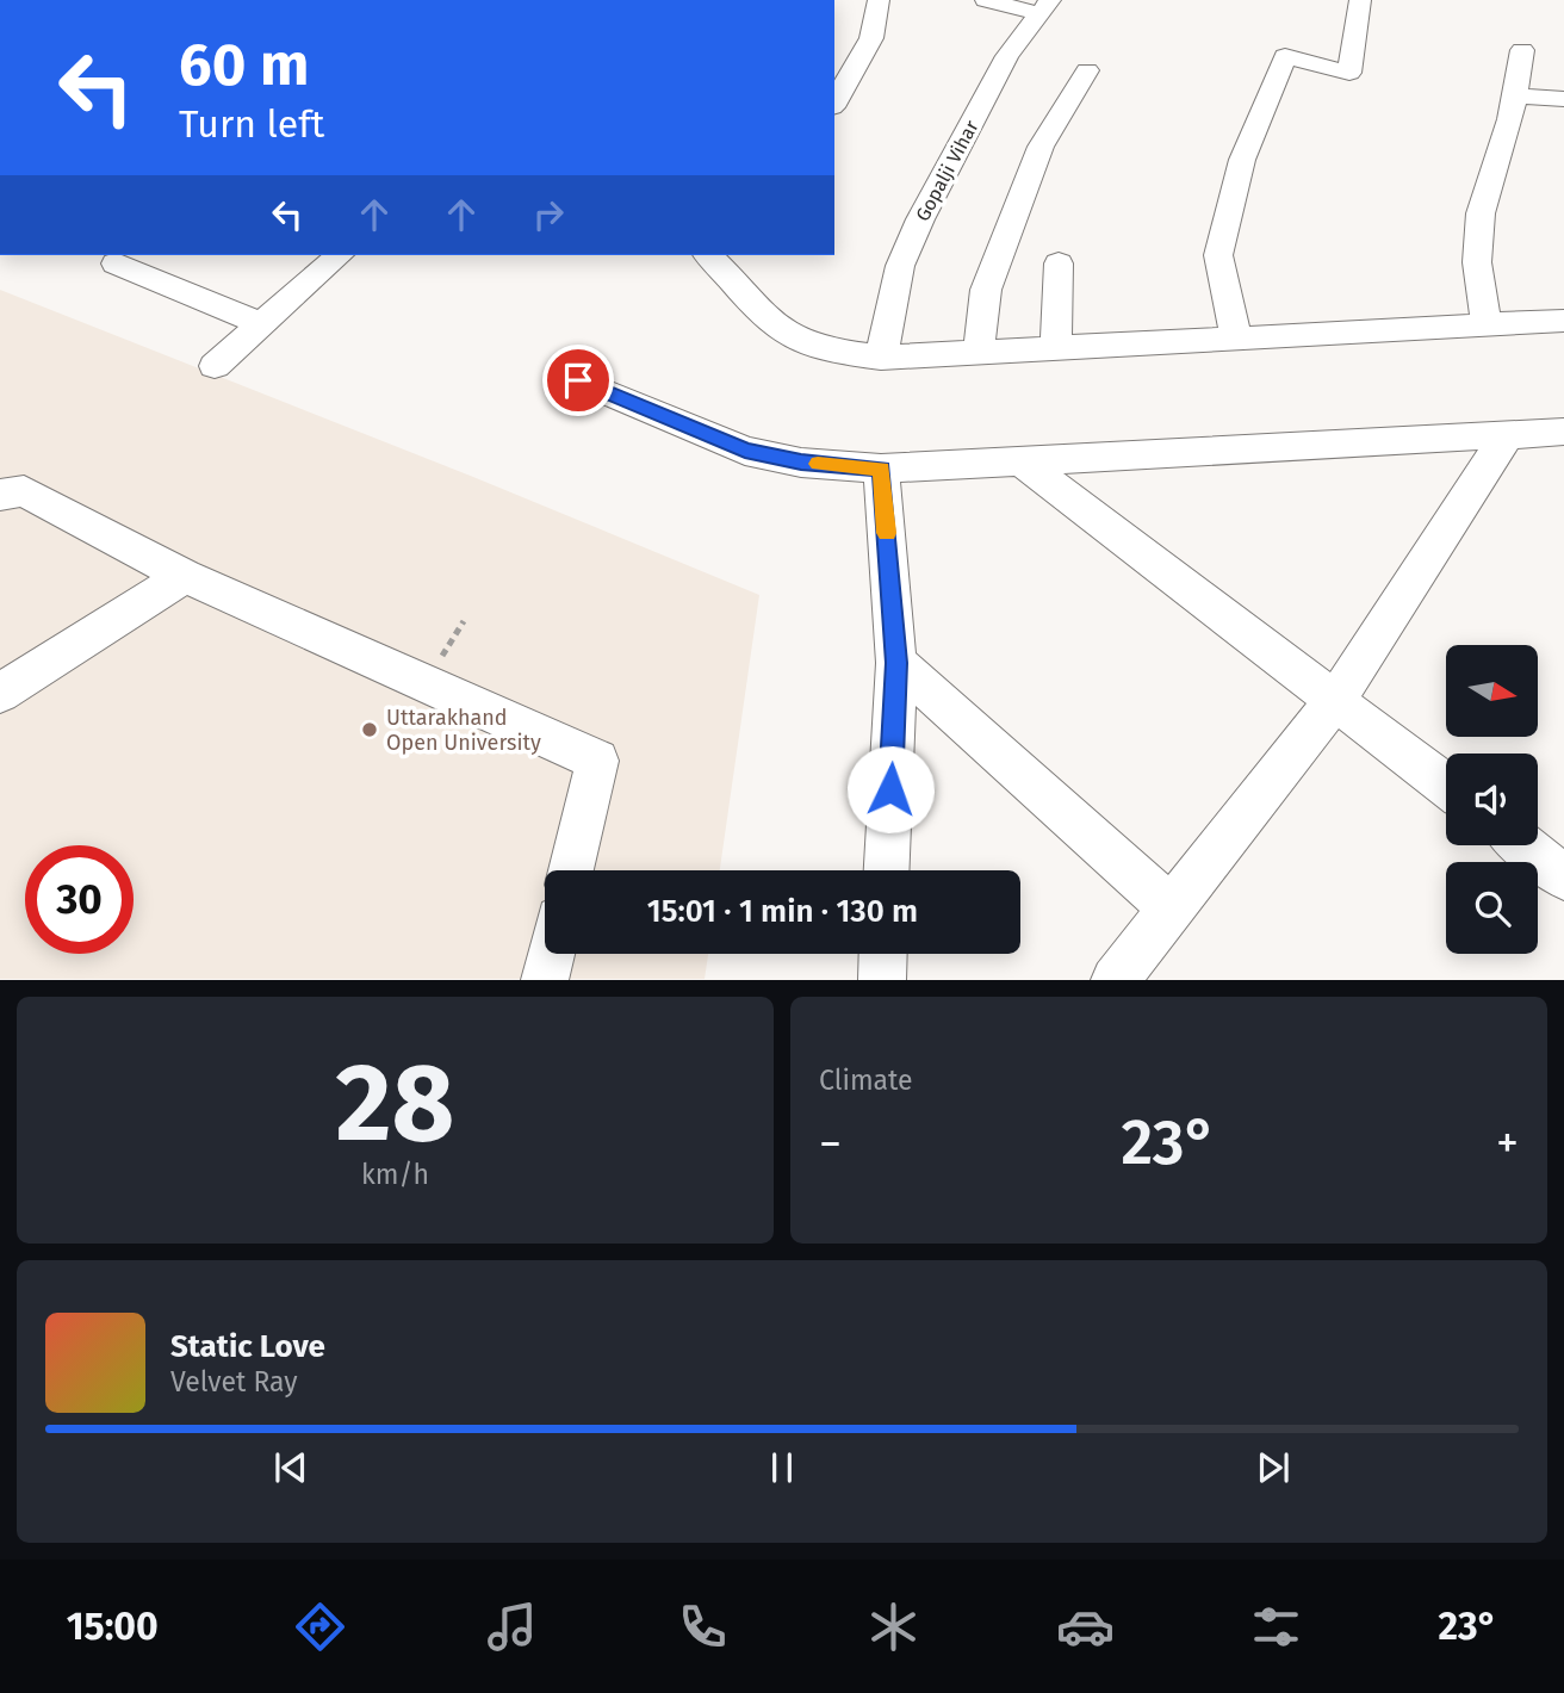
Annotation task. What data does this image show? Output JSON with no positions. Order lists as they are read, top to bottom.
{
  "streets": {
    "street": ["Gopalji Vihar"]
  },
  "places": ["Uttarakhand Open University"],
  "north": "right",
  "page": {
    "turn": ["60 m", "Turn left"],
    "limit": "30",
    "trip": "15:01 · 1 min · 130 m",
    "tile": [
      ["28", "km/h"],
      "Climate"
    ],
    "heat": ["−", "23°", "+"],
    "song": ["Static Love", "Velvet Ray"],
    "tabs": ["15:00", "23°"]
  }
}
